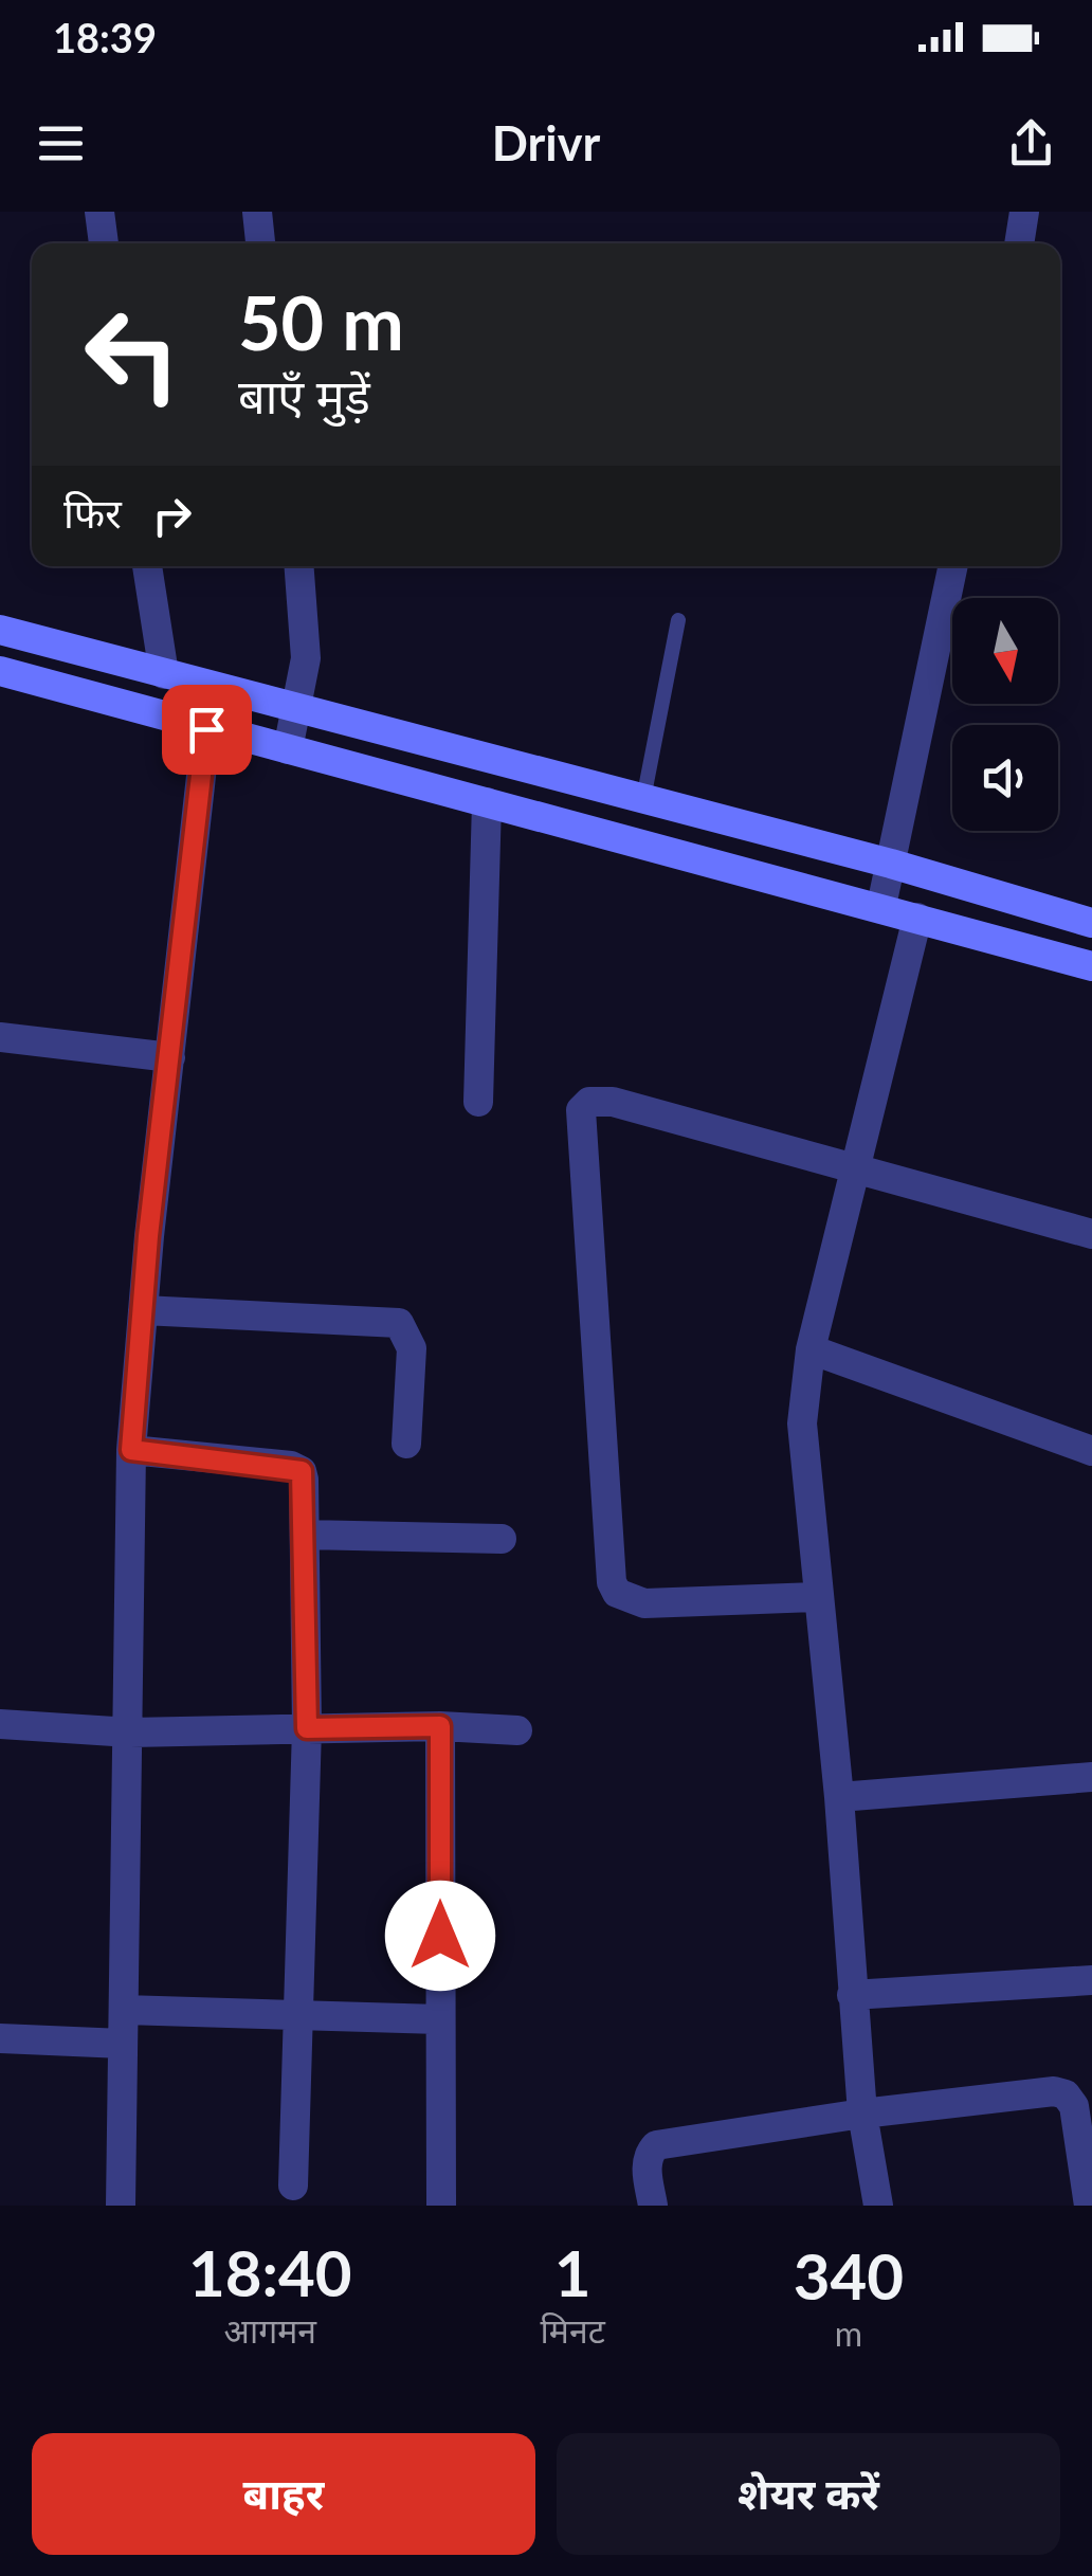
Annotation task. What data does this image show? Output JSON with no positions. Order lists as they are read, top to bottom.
{
  "north": "bottom",
  "page": {
    "status": "18:39",
    "header": "Drivr",
    "turn": ["50 m", "बाएँ मुड़ें"],
    "then": "फिर",
    "eta": [
      "18:40",
      "आगमन",
      "1",
      "मिनट",
      "340",
      "m"
    ],
    "buttons": ["बाहर", "शेयर करें"]
  }
}
